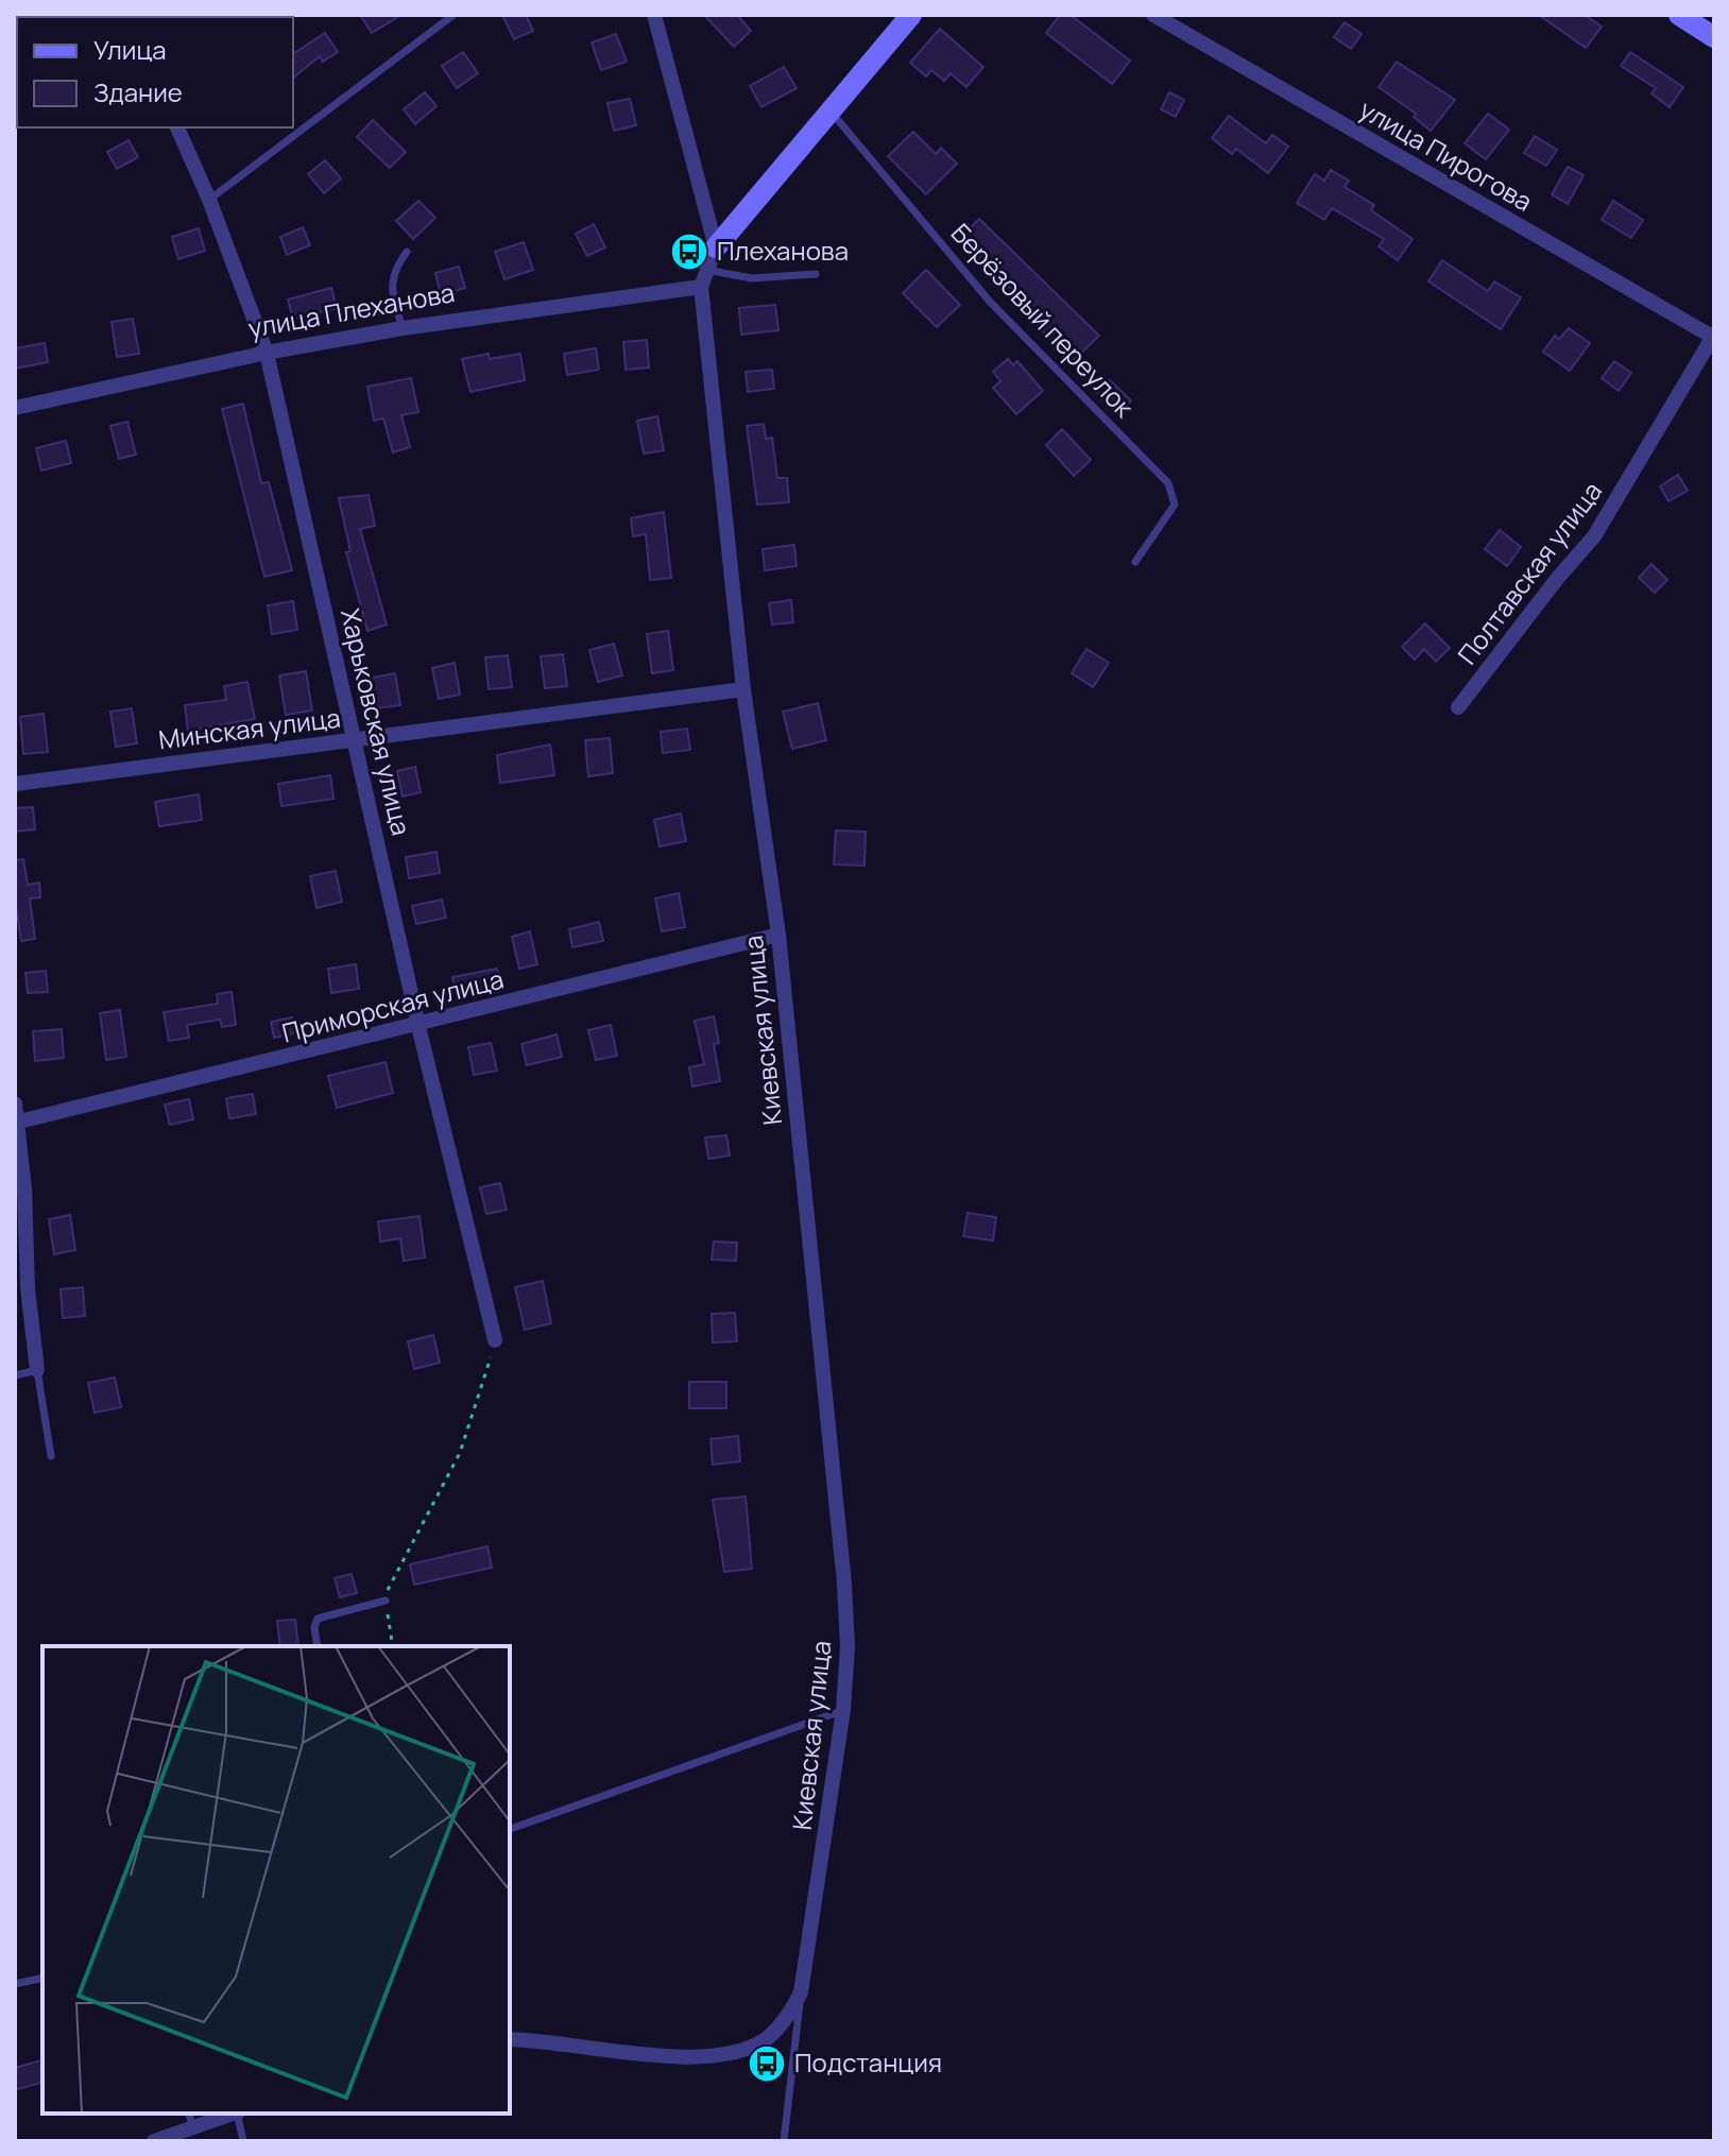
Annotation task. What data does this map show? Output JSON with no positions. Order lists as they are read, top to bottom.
{
  "streets": {
    "street": [
      "улица Пирогова",
      "улица Плеханова",
      "Полтавская улица",
      "Харьковская улица",
      "Минская улица",
      "Приморская улица",
      "Киевская улица"
    ],
    "lane": ["Берёзовый переулок"]
  },
  "crossings": [
    ["улица Пирогова", "Полтавская улица"],
    ["улица Плеханова", "Харьковская улица"],
    ["улица Плеханова", "Киевская улица"],
    ["Харьковская улица", "Минская улица"],
    ["Харьковская улица", "Приморская улица"],
    ["Минская улица", "Киевская улица"],
    ["Приморская улица", "Киевская улица"]
  ],
  "places": {
    "bus stop": ["Плеханова", "Подстанция"]
  },
  "legend": ["Улица", "Здание"]
}
